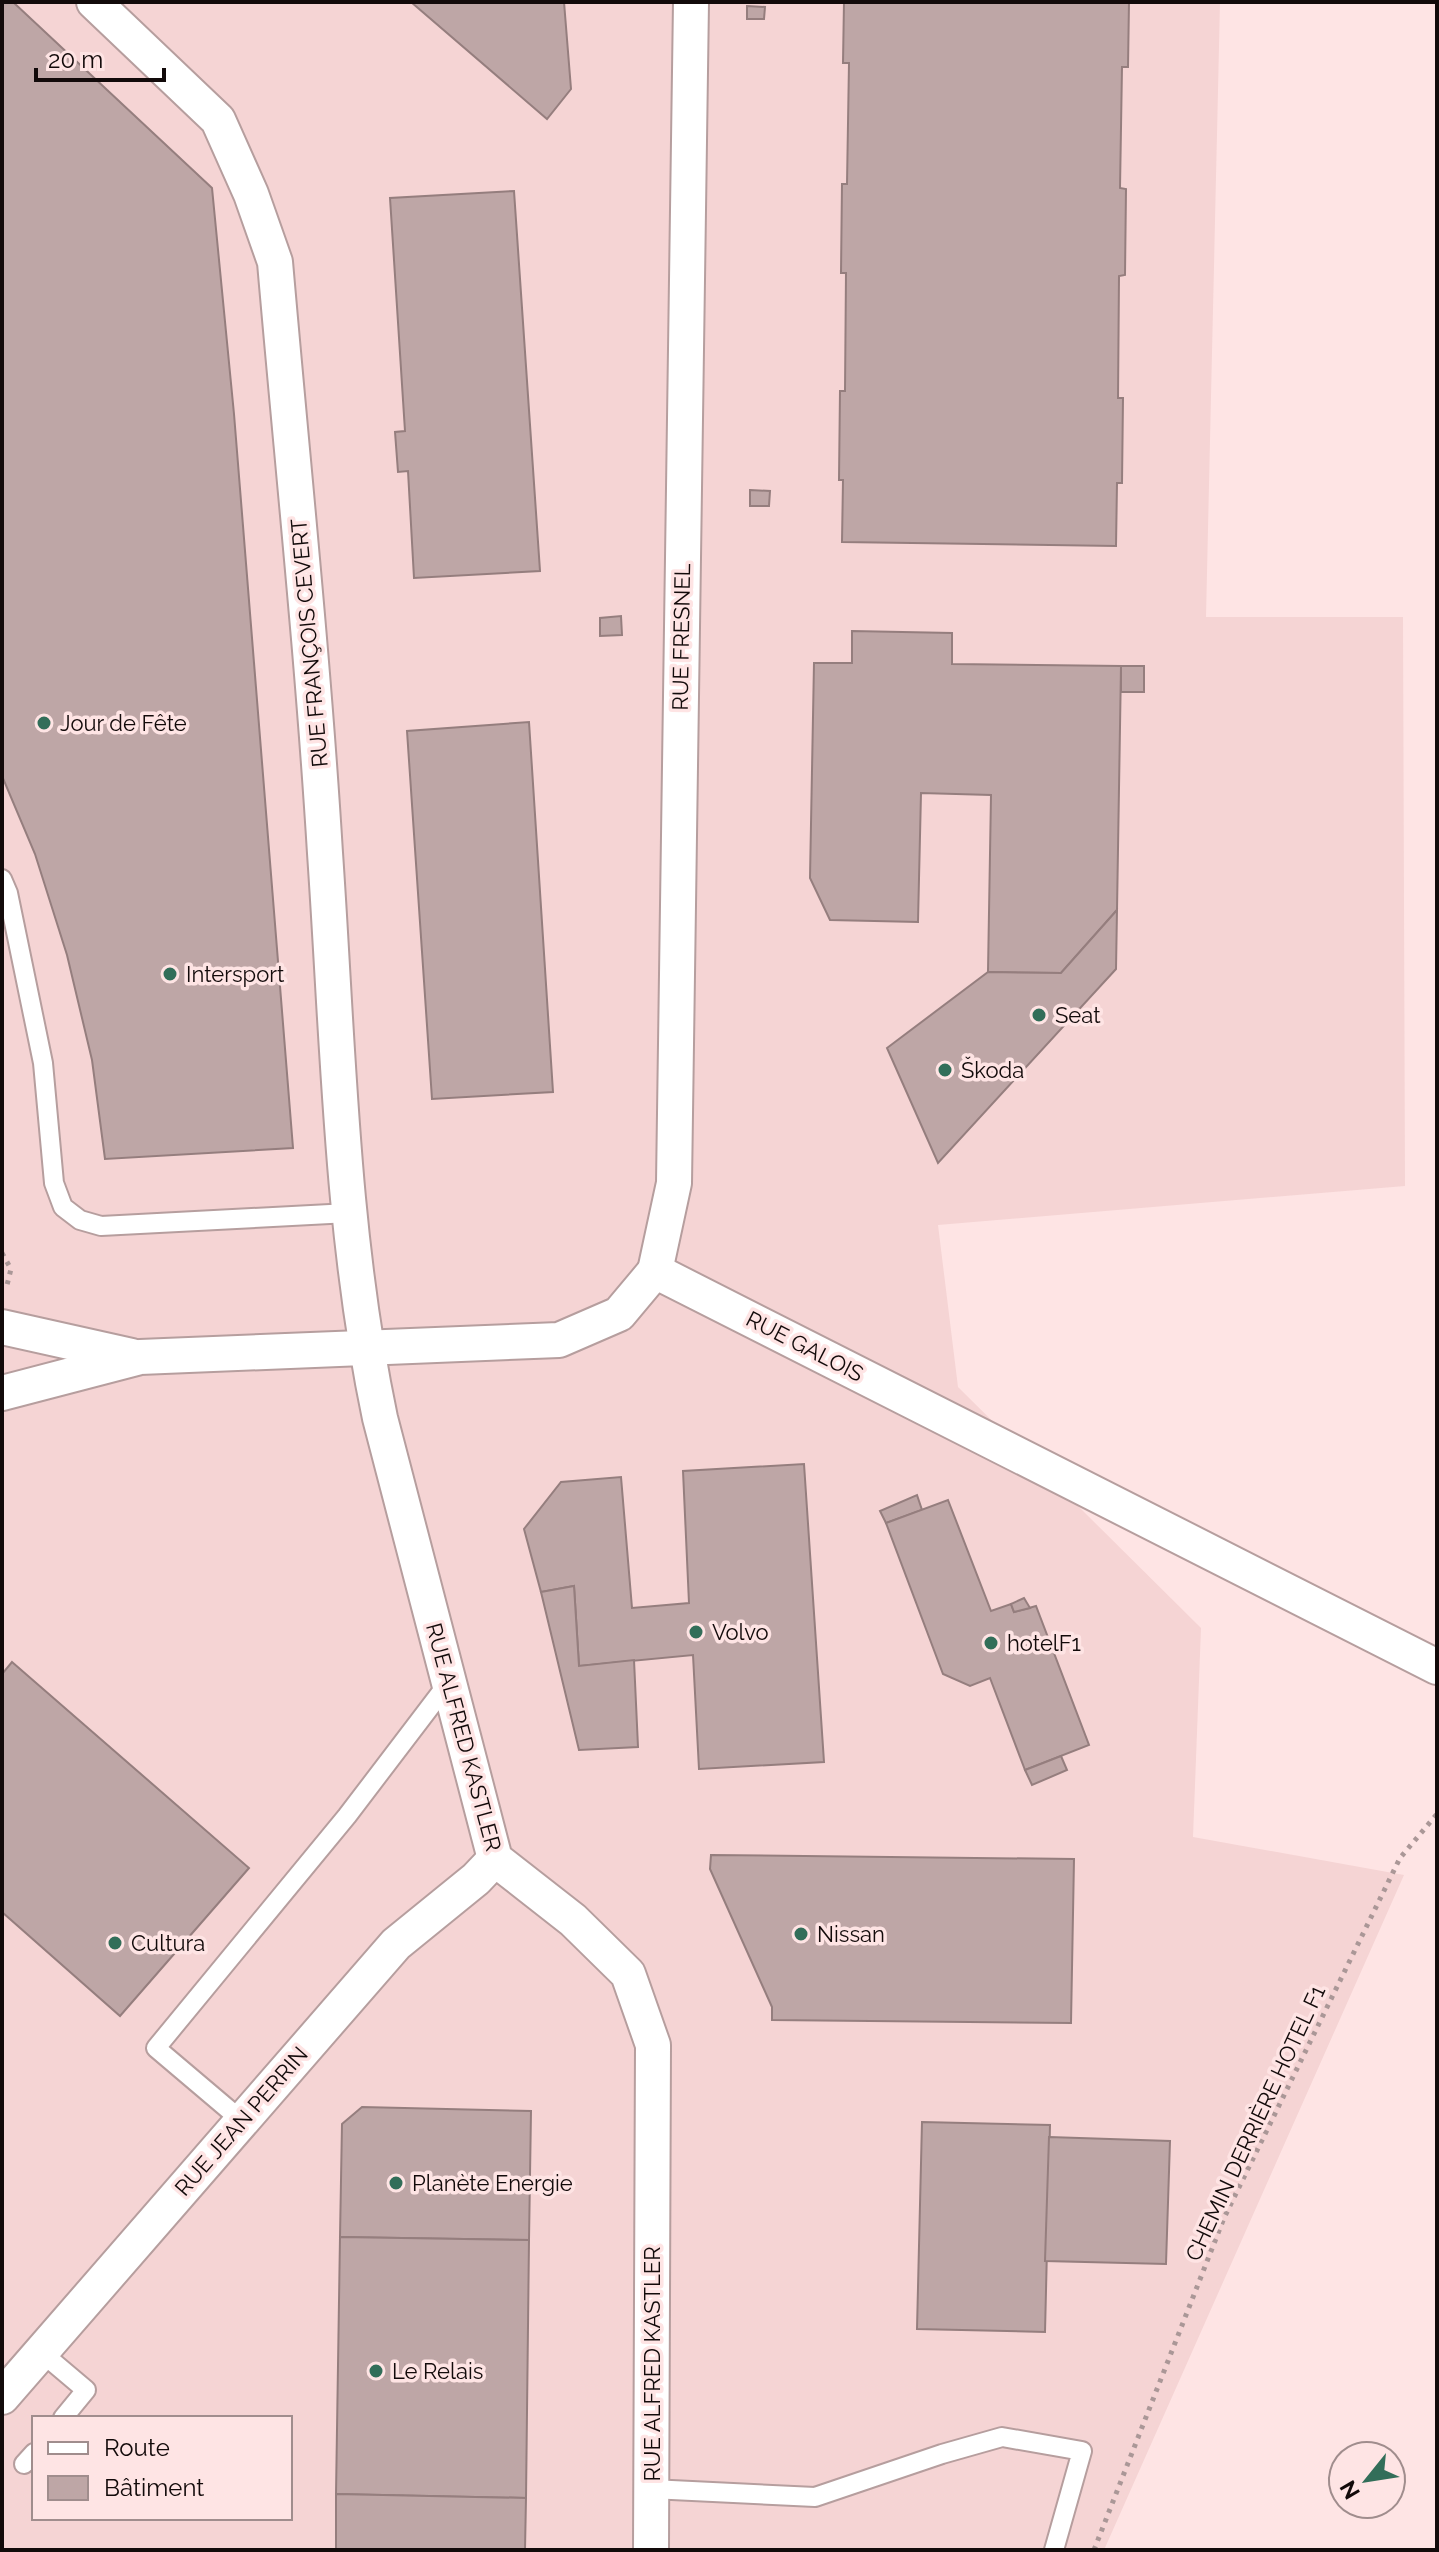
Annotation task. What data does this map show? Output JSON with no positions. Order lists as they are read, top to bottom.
{
  "streets": {
    "street": [
      "RUE FRESNEL",
      "RUE FRANÇOIS CEVERT",
      "RUE GALOIS",
      "RUE ALFRED KASTLER",
      "RUE JEAN PERRIN"
    ],
    "path": ["CHEMIN DERRIÈRE HOTEL F1"]
  },
  "crossings": [
    ["RUE FRESNEL", "RUE GALOIS"],
    ["RUE FRANÇOIS CEVERT", "RUE ALFRED KASTLER"],
    ["RUE ALFRED KASTLER", "RUE JEAN PERRIN"]
  ],
  "places": [
    "Jour de Fête",
    "Intersport",
    "Seat",
    "Škoda",
    "Volvo",
    "hotelF1",
    "Nissan",
    "Cultura",
    "Planète Energie",
    "Le Relais"
  ],
  "legend": ["Route", "Bâtiment"],
  "scale_bar": "20 m",
  "north": "bottom left"
}
